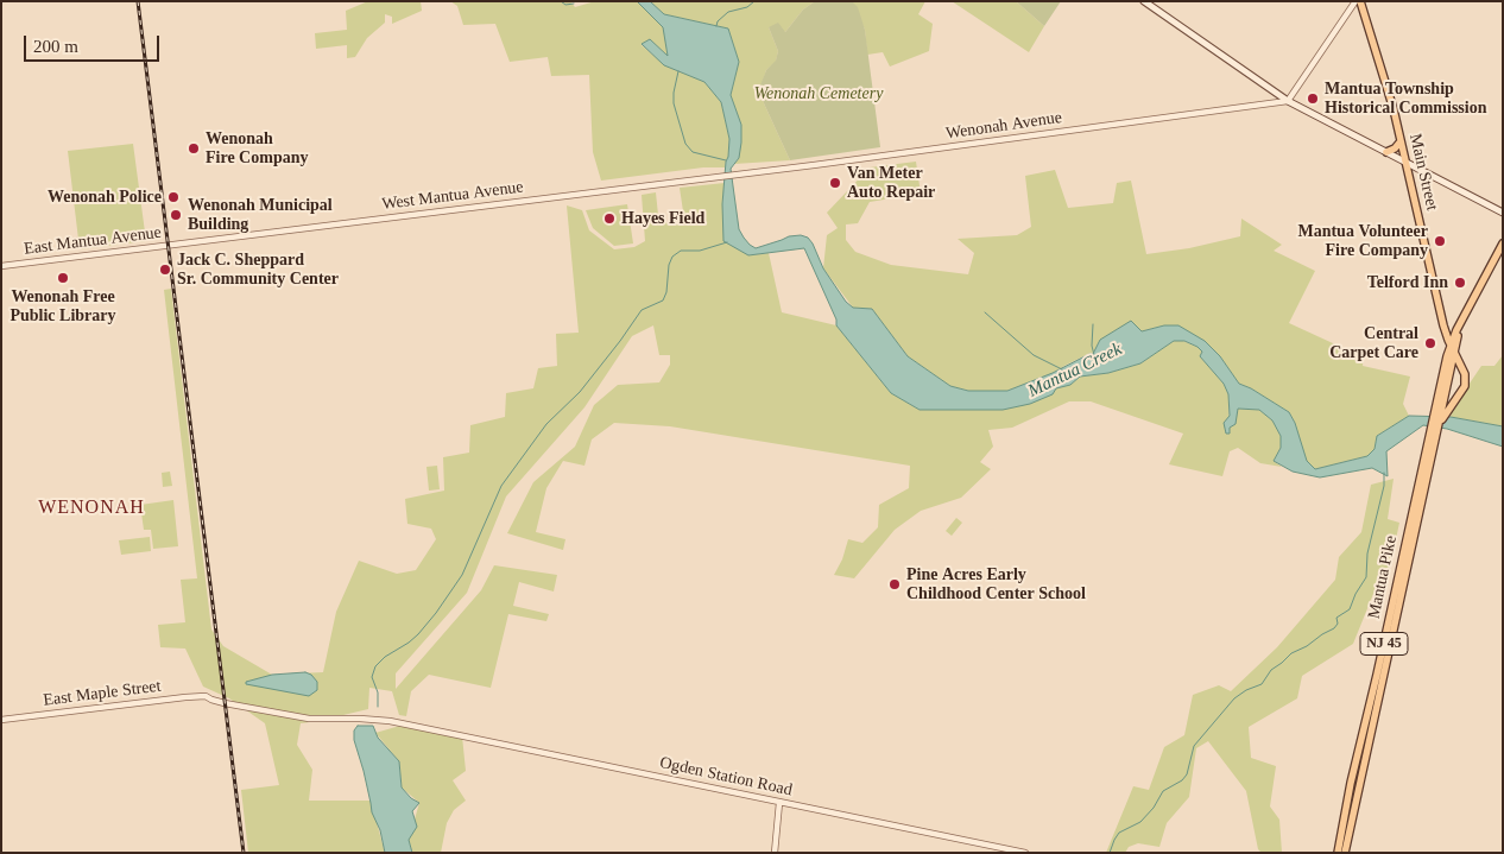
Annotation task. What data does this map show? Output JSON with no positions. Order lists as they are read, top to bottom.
{
  "streets": {
    "main road": ["Main Street", "Mantua Pike", "NJ 45"],
    "street": [
      "Wenonah Avenue",
      "West Mantua Avenue",
      "East Mantua Avenue",
      "East Maple Street",
      "Ogden Station Road"
    ]
  },
  "crossings": [
    ["Wenonah Avenue", "West Mantua Avenue"],
    ["Main Street", "Mantua Pike"],
    ["Main Street", "NJ 45"],
    ["West Mantua Avenue", "East Mantua Avenue"],
    ["Mantua Pike", "NJ 45"],
    ["East Maple Street", "Ogden Station Road"]
  ],
  "districts": ["WENONAH"],
  "water": ["Mantua Creek"],
  "parks": ["Wenonah Cemetery"],
  "places": [
    "Mantua Township Historical Commission",
    "Wenonah Fire Company",
    "Van Meter Auto Repair",
    "Wenonah Police",
    "Wenonah Municipal Building",
    "Hayes Field",
    "Mantua Volunteer Fire Company",
    "Jack C. Sheppard Sr. Community Center",
    "Wenonah Free Public Library",
    "Telford Inn",
    "Central Carpet Care",
    "Pine Acres Early Childhood Center School"
  ],
  "scale_bar": "200 m"
}
